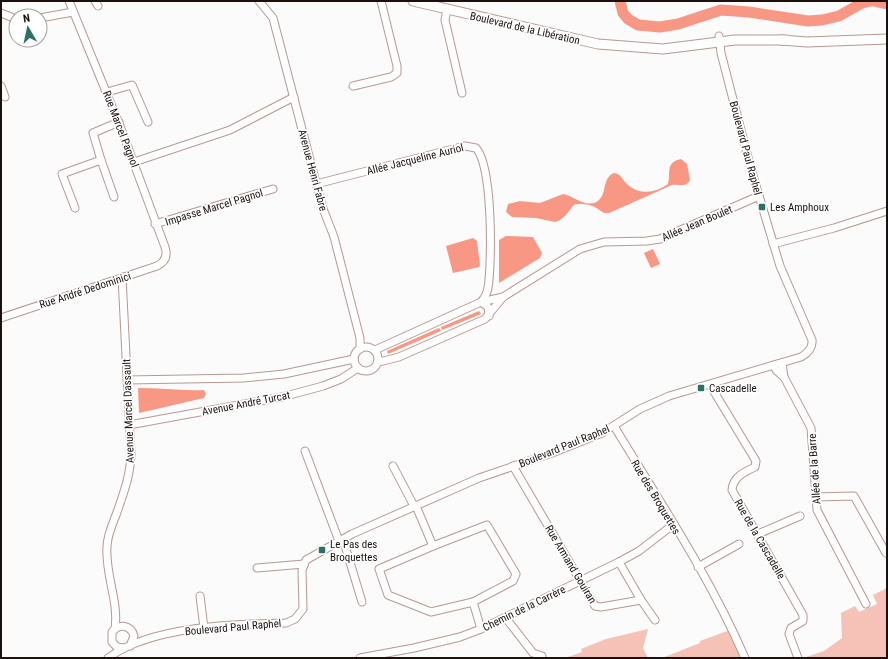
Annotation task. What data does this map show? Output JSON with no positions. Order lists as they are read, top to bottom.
{
  "streets": {
    "street": [
      "Boulevard de la Libération",
      "Rue Marcel Pagnol",
      "Boulevard Paul Raphel",
      "Allée Jacqueline Auriol",
      "Avenue Henri Fabre",
      "Impasse Marcel Pagnol",
      "Allée Jean Boulet",
      "Rue André Dedominici",
      "Avenue André Turcat",
      "Avenue Marcel Dassault",
      "Allée de la Barre",
      "Rue des Broquettes",
      "Rue de la Cascadelle",
      "Rue Armand Gouiran",
      "Chemin de la Carrère"
    ]
  },
  "crossings": [
    ["Boulevard de la Libération", "Boulevard Paul Raphel"],
    ["Rue Marcel Pagnol", "Impasse Marcel Pagnol"],
    ["Rue Marcel Pagnol", "Rue André Dedominici"],
    ["Boulevard Paul Raphel", "Allée Jean Boulet"],
    ["Boulevard Paul Raphel", "Avenue Marcel Dassault"],
    ["Boulevard Paul Raphel", "Allée de la Barre"],
    ["Boulevard Paul Raphel", "Rue des Broquettes"],
    ["Boulevard Paul Raphel", "Rue de la Cascadelle"],
    ["Boulevard Paul Raphel", "Rue Armand Gouiran"],
    ["Allée Jacqueline Auriol", "Avenue Henri Fabre"],
    ["Avenue Henri Fabre", "Avenue André Turcat"],
    ["Rue André Dedominici", "Avenue Marcel Dassault"],
    ["Avenue André Turcat", "Avenue Marcel Dassault"],
    ["Rue des Broquettes", "Chemin de la Carrère"],
    ["Rue Armand Gouiran", "Chemin de la Carrère"]
  ],
  "places": {
    "transit": ["Les Amphoux", "Cascadelle", "Le Pas des Broquettes"]
  },
  "north": "top"
}
